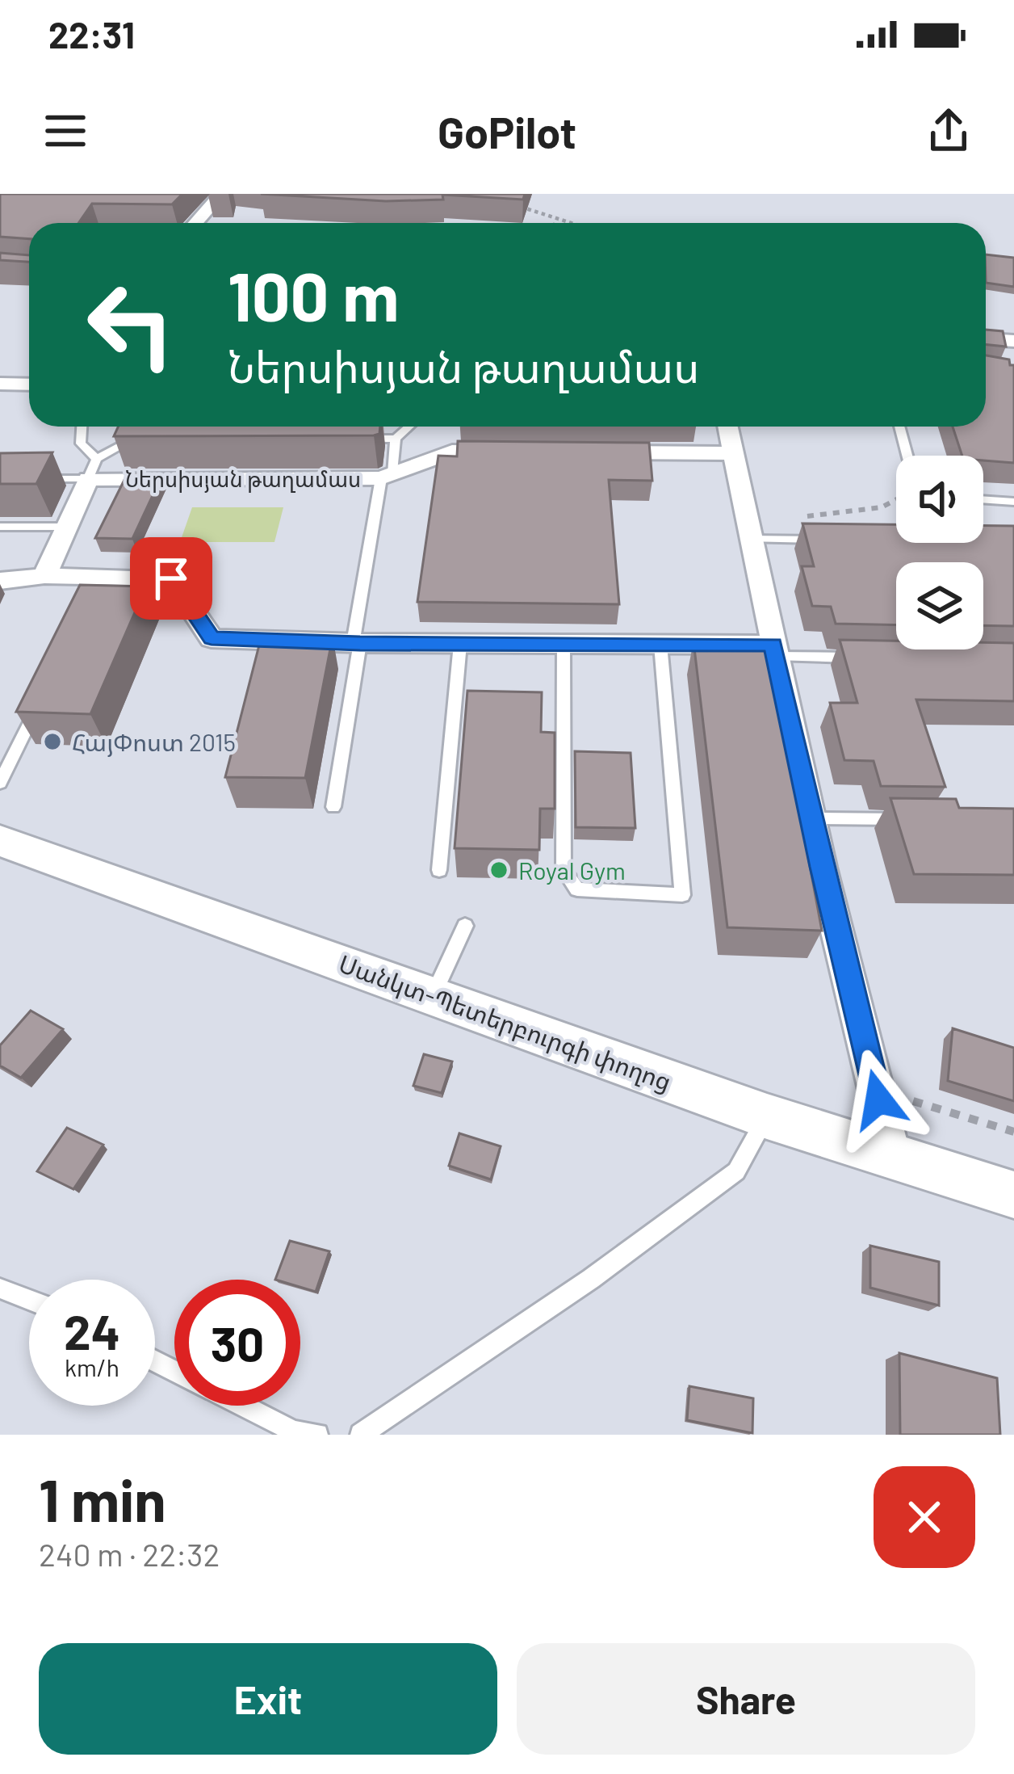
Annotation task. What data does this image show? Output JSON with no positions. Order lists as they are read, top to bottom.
{
  "streets": {
    "street": ["Ներսիսյան թաղամաս", "Սանկտ-Պետերբուրգի փողոց"]
  },
  "places": ["ՀայՓոստ 2015", "Royal Gym"],
  "page": {
    "status": "22:31",
    "header": "GoPilot",
    "turn": ["100 m", "Ներսիսյան թաղամաս"],
    "speed": "24 km/h",
    "limit": "30",
    "heading": ["1 min", "240 m · 22:32"],
    "buttons": ["Exit", "Share"]
  }
}
